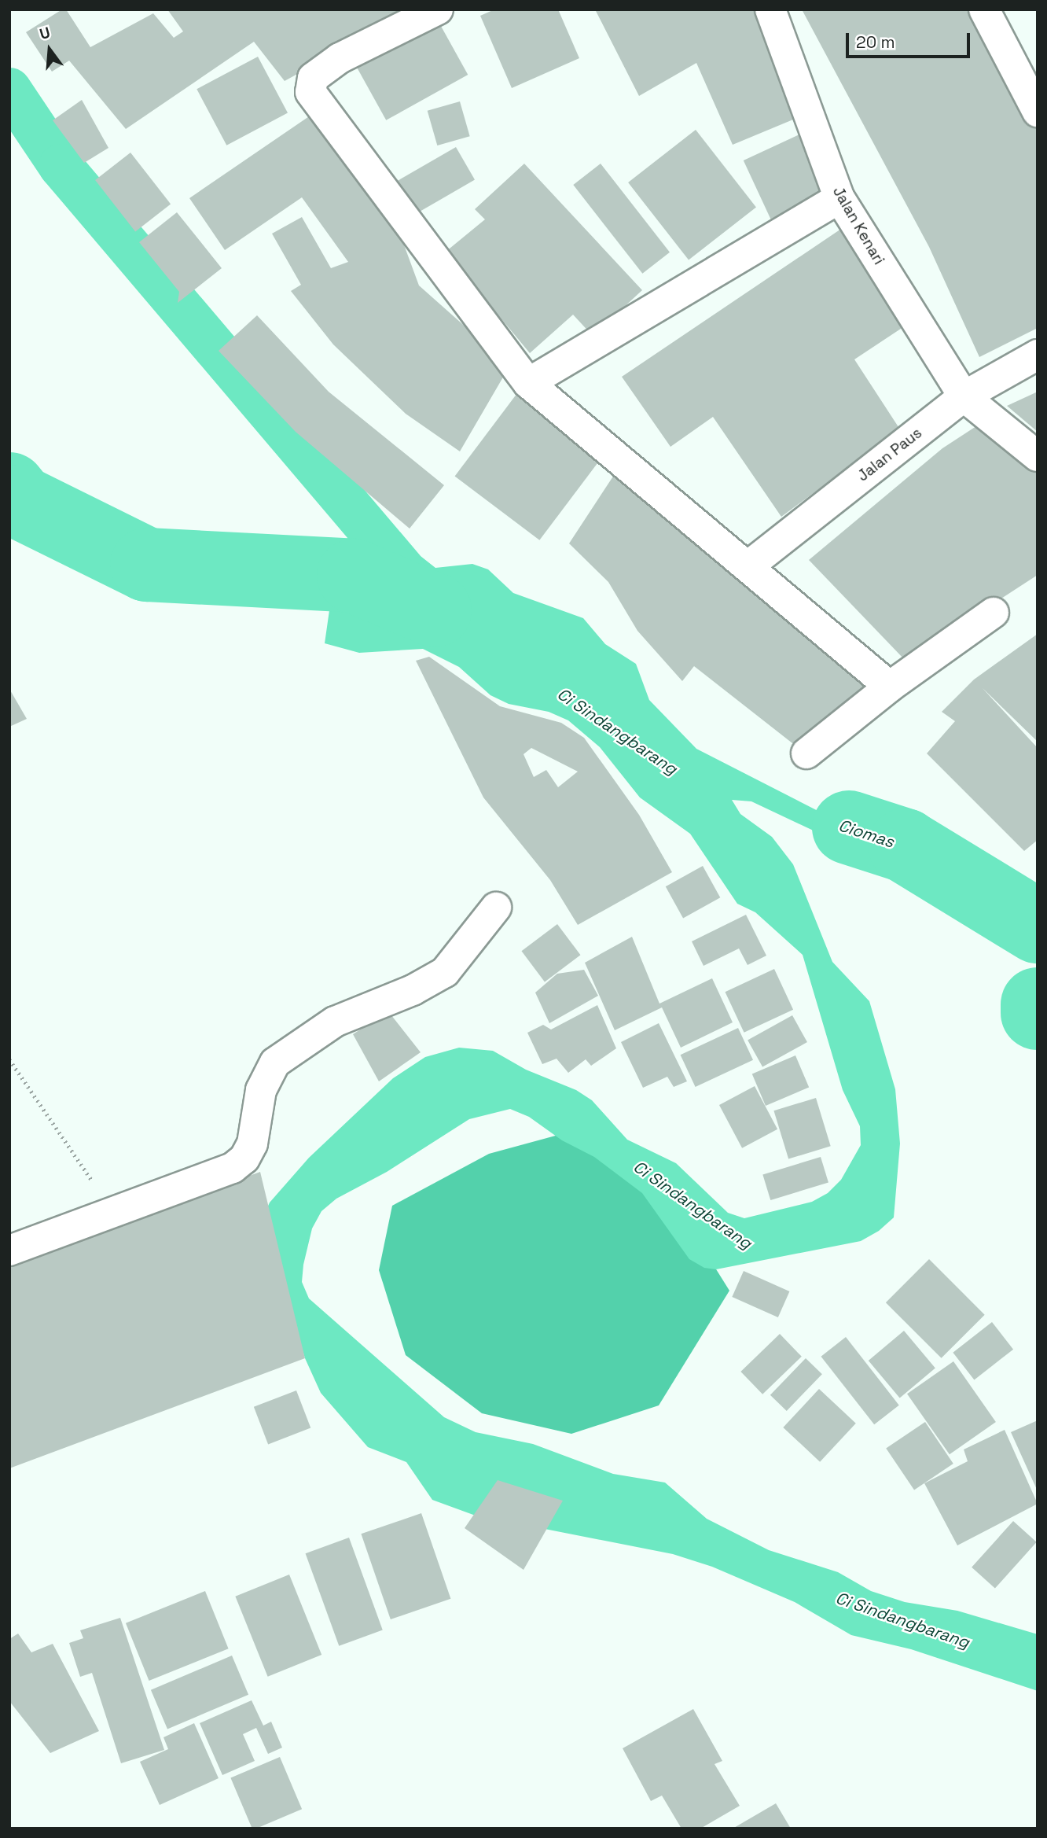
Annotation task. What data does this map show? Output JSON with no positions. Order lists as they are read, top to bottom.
{
  "streets": {
    "street": ["Jalan Kenari", "Jalan Paus"]
  },
  "crossings": [
    ["Jalan Kenari", "Jalan Paus"]
  ],
  "water": ["Ci Sindangbarang", "Ciomas"],
  "scale_bar": "20 m",
  "north": "top"
}
